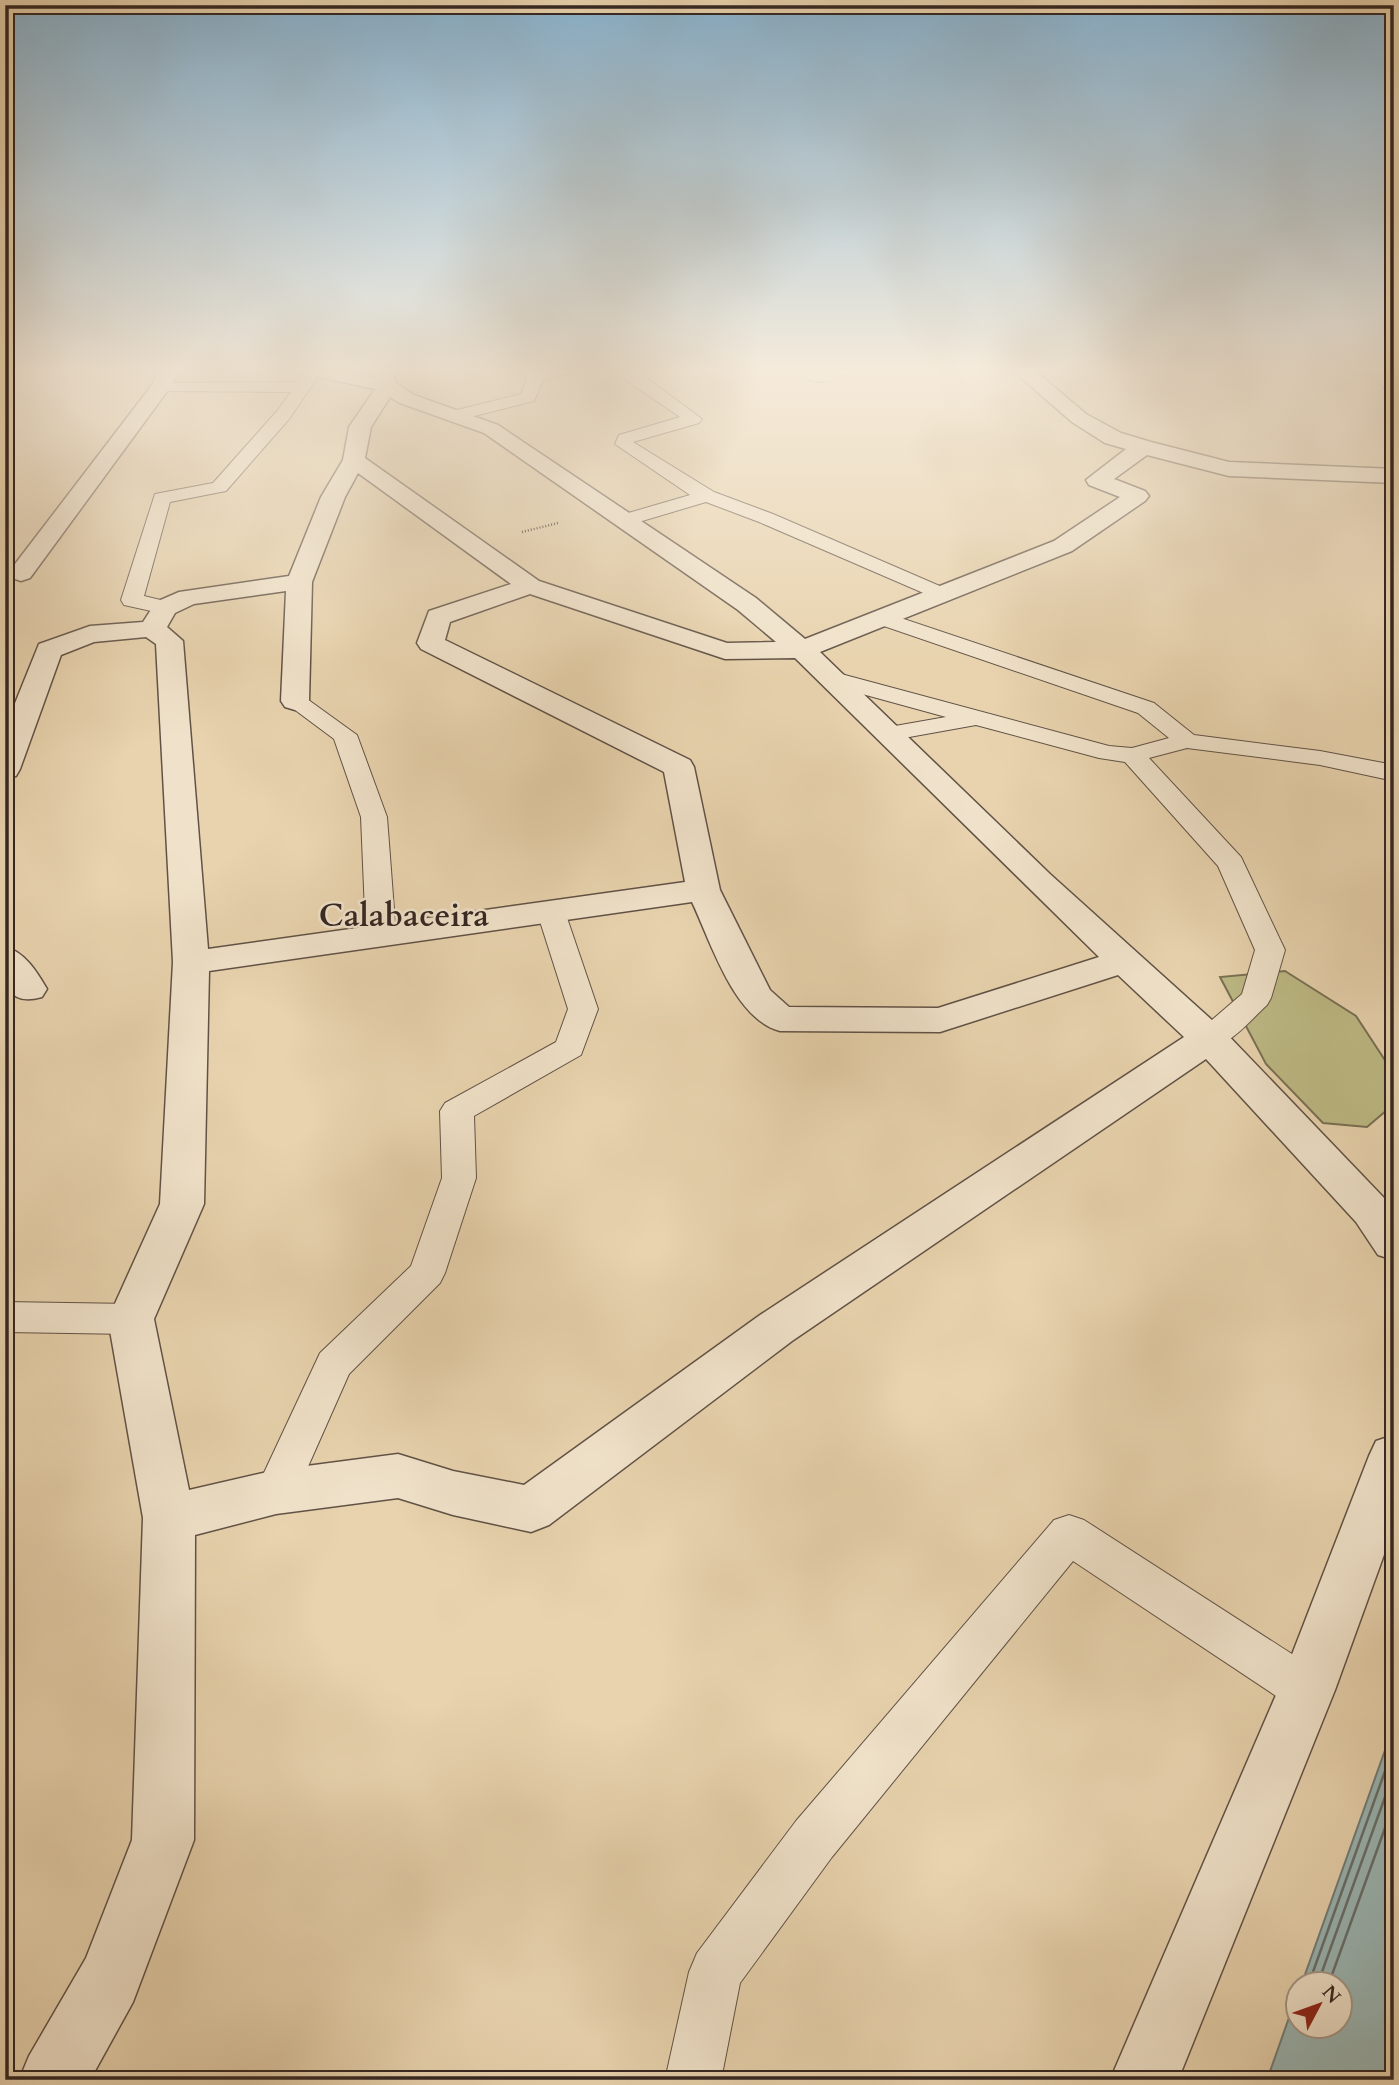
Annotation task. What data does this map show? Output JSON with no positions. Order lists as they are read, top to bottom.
{
  "districts": ["Calabaceira"],
  "north": "top right"
}
